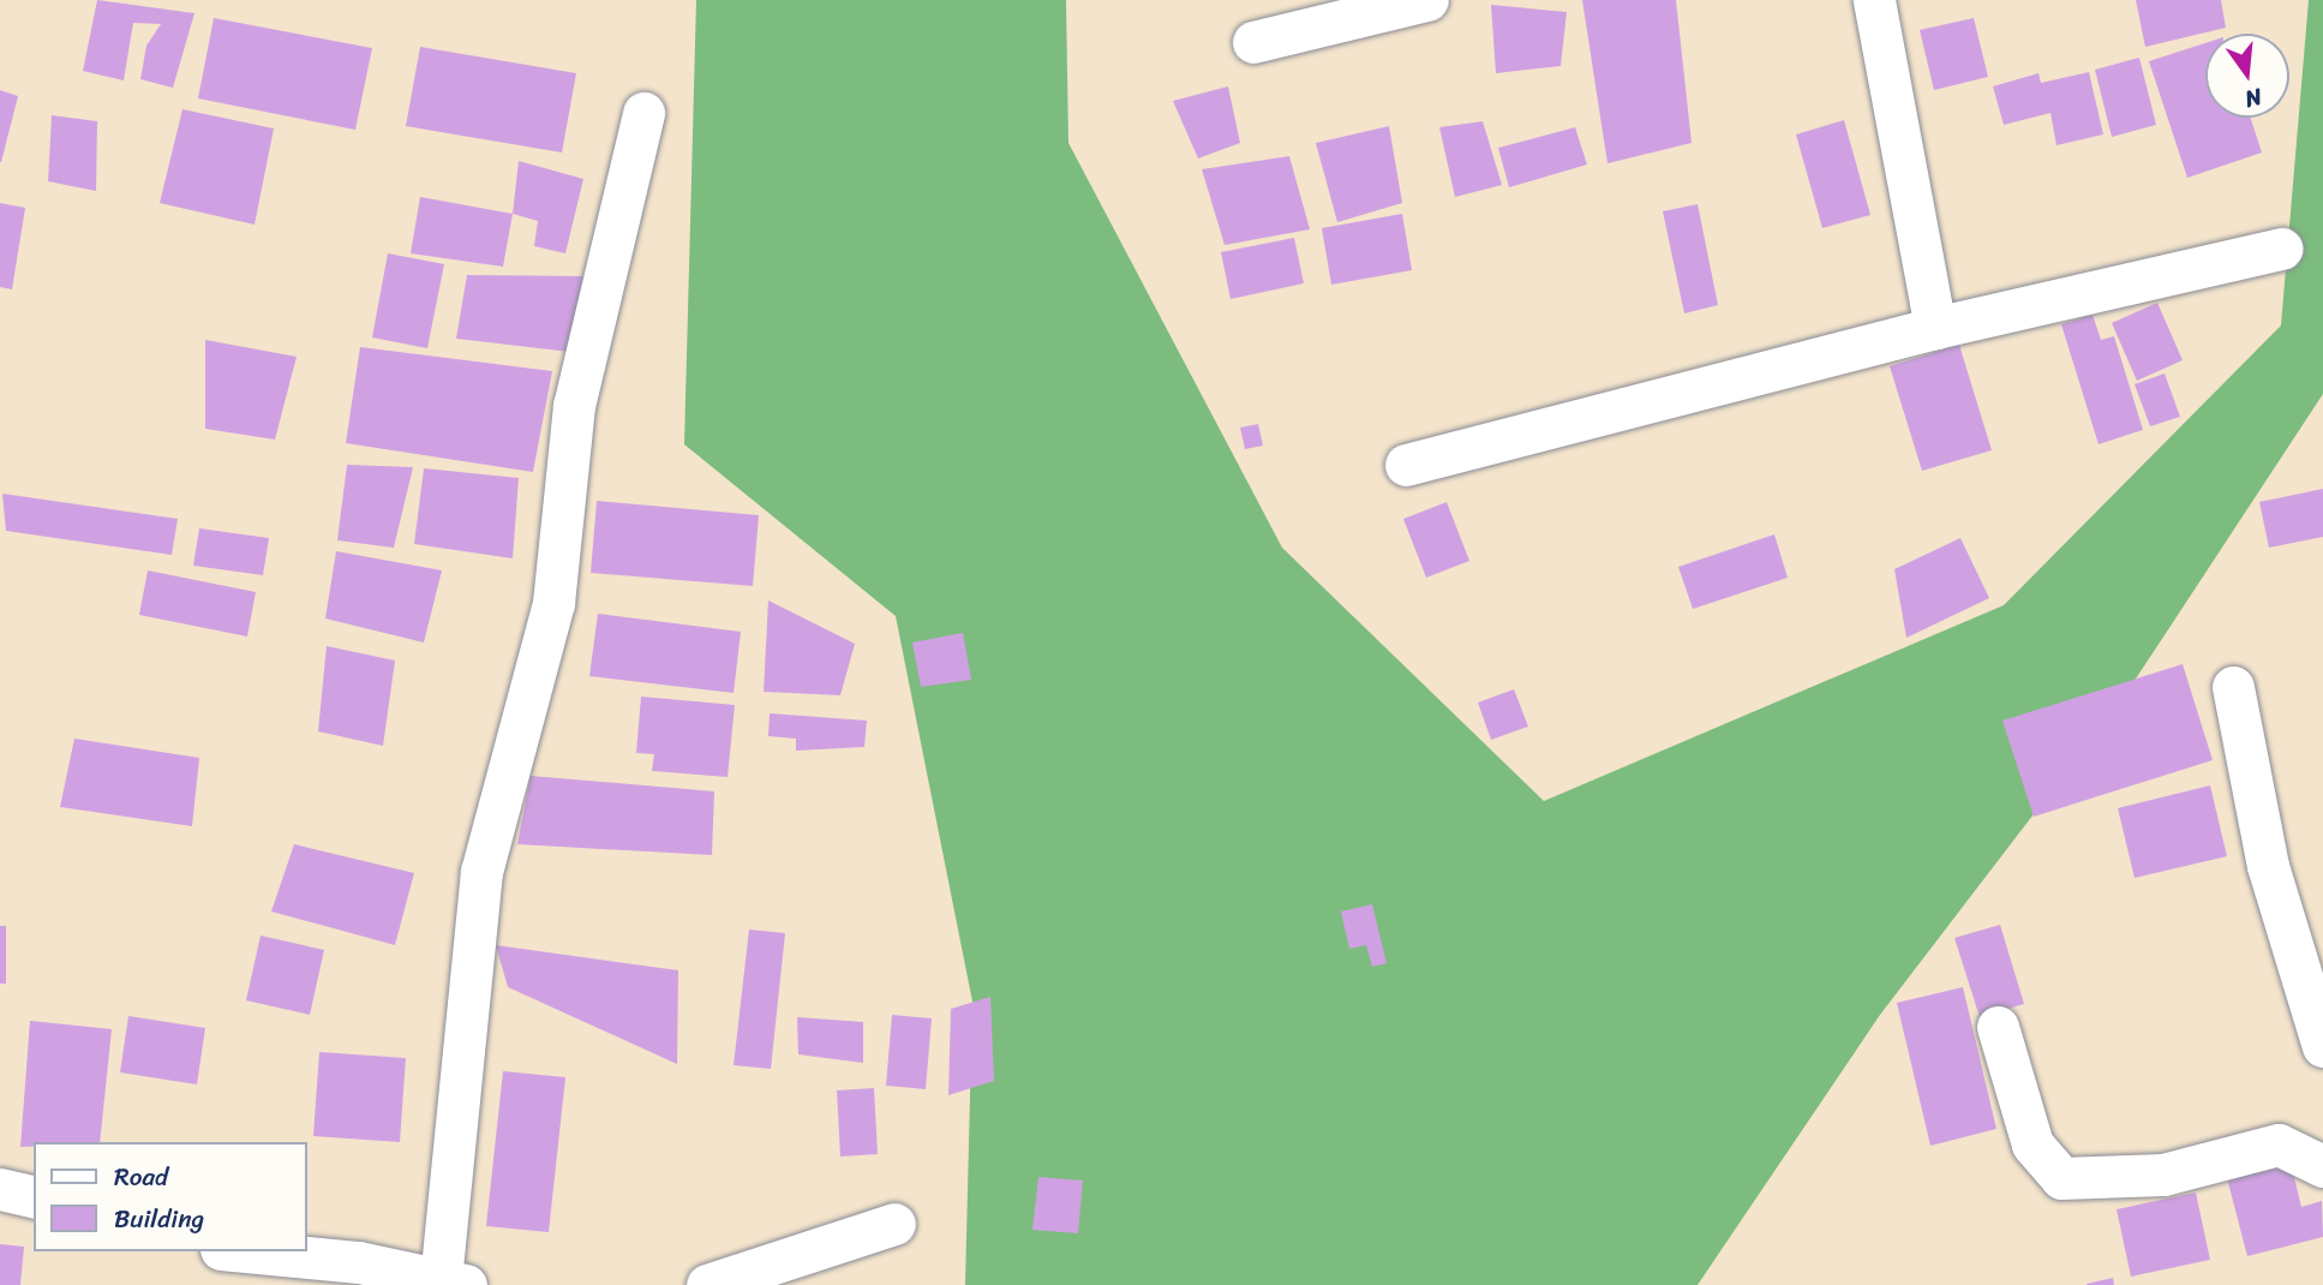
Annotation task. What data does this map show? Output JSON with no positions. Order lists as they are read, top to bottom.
{
  "legend": ["Road", "Building"],
  "north": "bottom"
}
